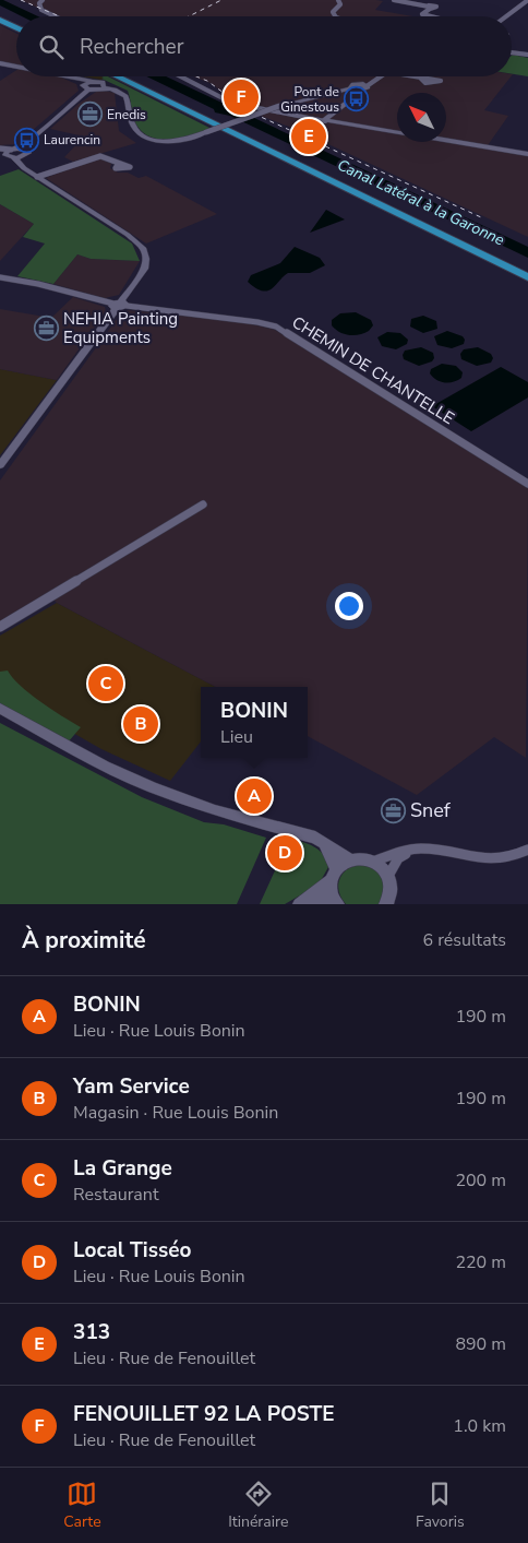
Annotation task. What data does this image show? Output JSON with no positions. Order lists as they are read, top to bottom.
{
  "streets": {
    "street": ["CHEMIN DE CHANTELLE"]
  },
  "water": ["Canal Latéral à la Garonne"],
  "places": {
    "bus stop": ["Pont de Ginestous", "Laurencin"],
    "office": ["Enedis", "NEHIA Painting Equipments", "Snef"]
  },
  "north": "top left",
  "page": {
    "search": "Rechercher",
    "pins": [
      "F",
      "E",
      "C",
      "B",
      "A",
      "D"
    ],
    "popup": ["BONIN", "Lieu"],
    "heading": ["À proximité", "6 résultats"],
    "list": [
      {
        "mark": "A",
        "name": "BONIN",
        "note": "Lieu · Rue Louis Bonin",
        "value": "190 m"
      },
      {
        "mark": "B",
        "name": "Yam Service",
        "note": "Magasin · Rue Louis Bonin",
        "value": "190 m"
      },
      {
        "mark": "C",
        "name": "La Grange",
        "note": "Restaurant",
        "value": "200 m"
      },
      {
        "mark": "D",
        "name": "Local Tisséo",
        "note": "Lieu · Rue Louis Bonin",
        "value": "220 m"
      },
      {
        "mark": "E",
        "name": "313",
        "note": "Lieu · Rue de Fenouillet",
        "value": "890 m"
      },
      {
        "mark": "F",
        "name": "FENOUILLET 92 LA POSTE",
        "note": "Lieu · Rue de Fenouillet",
        "value": "1.0 km"
      }
    ],
    "nav": ["Carte", "Itinéraire", "Favoris"]
  }
}
